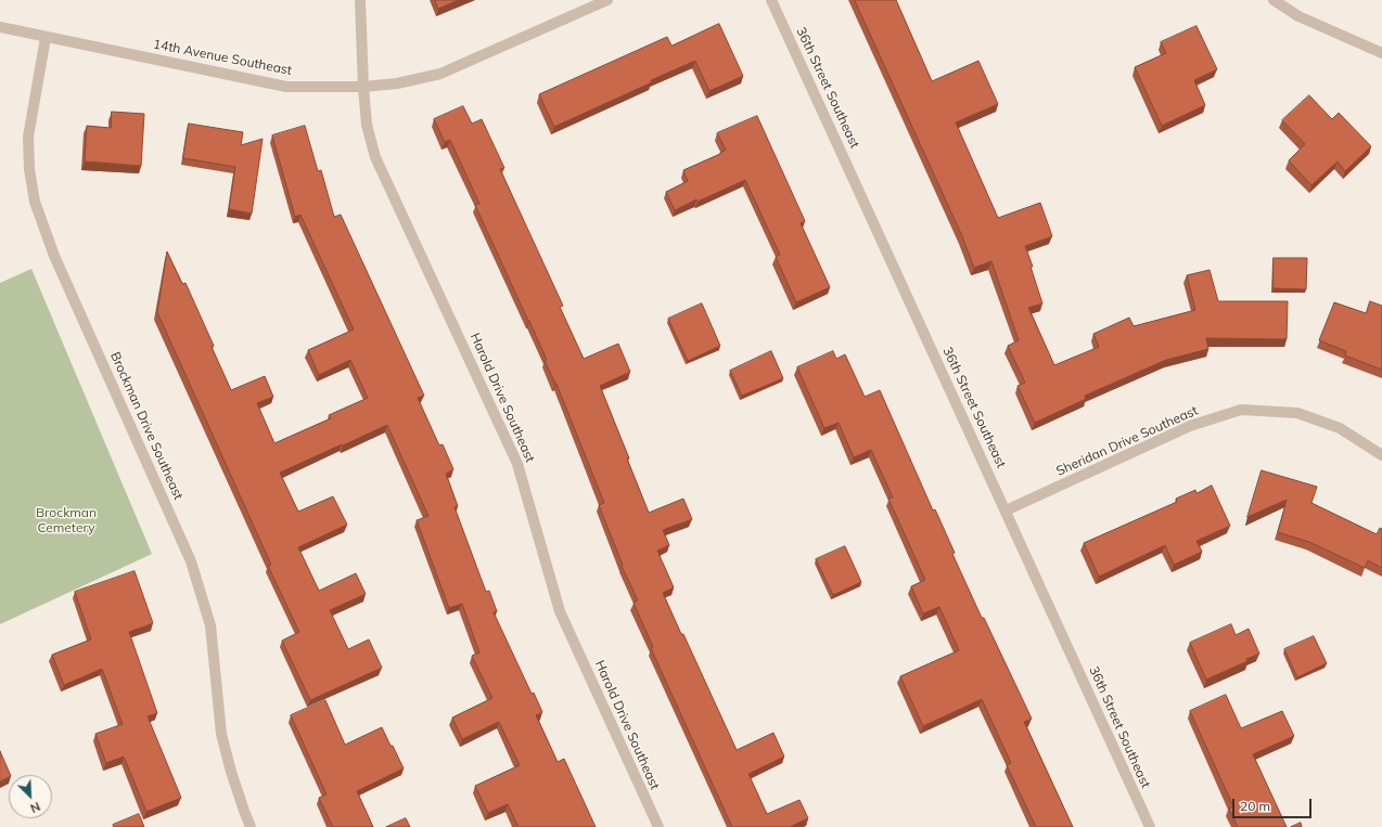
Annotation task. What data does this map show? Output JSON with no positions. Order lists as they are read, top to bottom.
{
  "streets": {
    "street": [
      "14th Avenue Southeast",
      "36th Street Southeast",
      "Harold Drive Southeast",
      "Brockman Drive Southeast",
      "Sheridan Drive Southeast"
    ]
  },
  "crossings": [
    ["14th Avenue Southeast", "Harold Drive Southeast"],
    ["14th Avenue Southeast", "Brockman Drive Southeast"],
    ["36th Street Southeast", "Sheridan Drive Southeast"]
  ],
  "parks": ["Brockman Cemetery"],
  "scale_bar": "20 m",
  "north": "bottom right"
}
